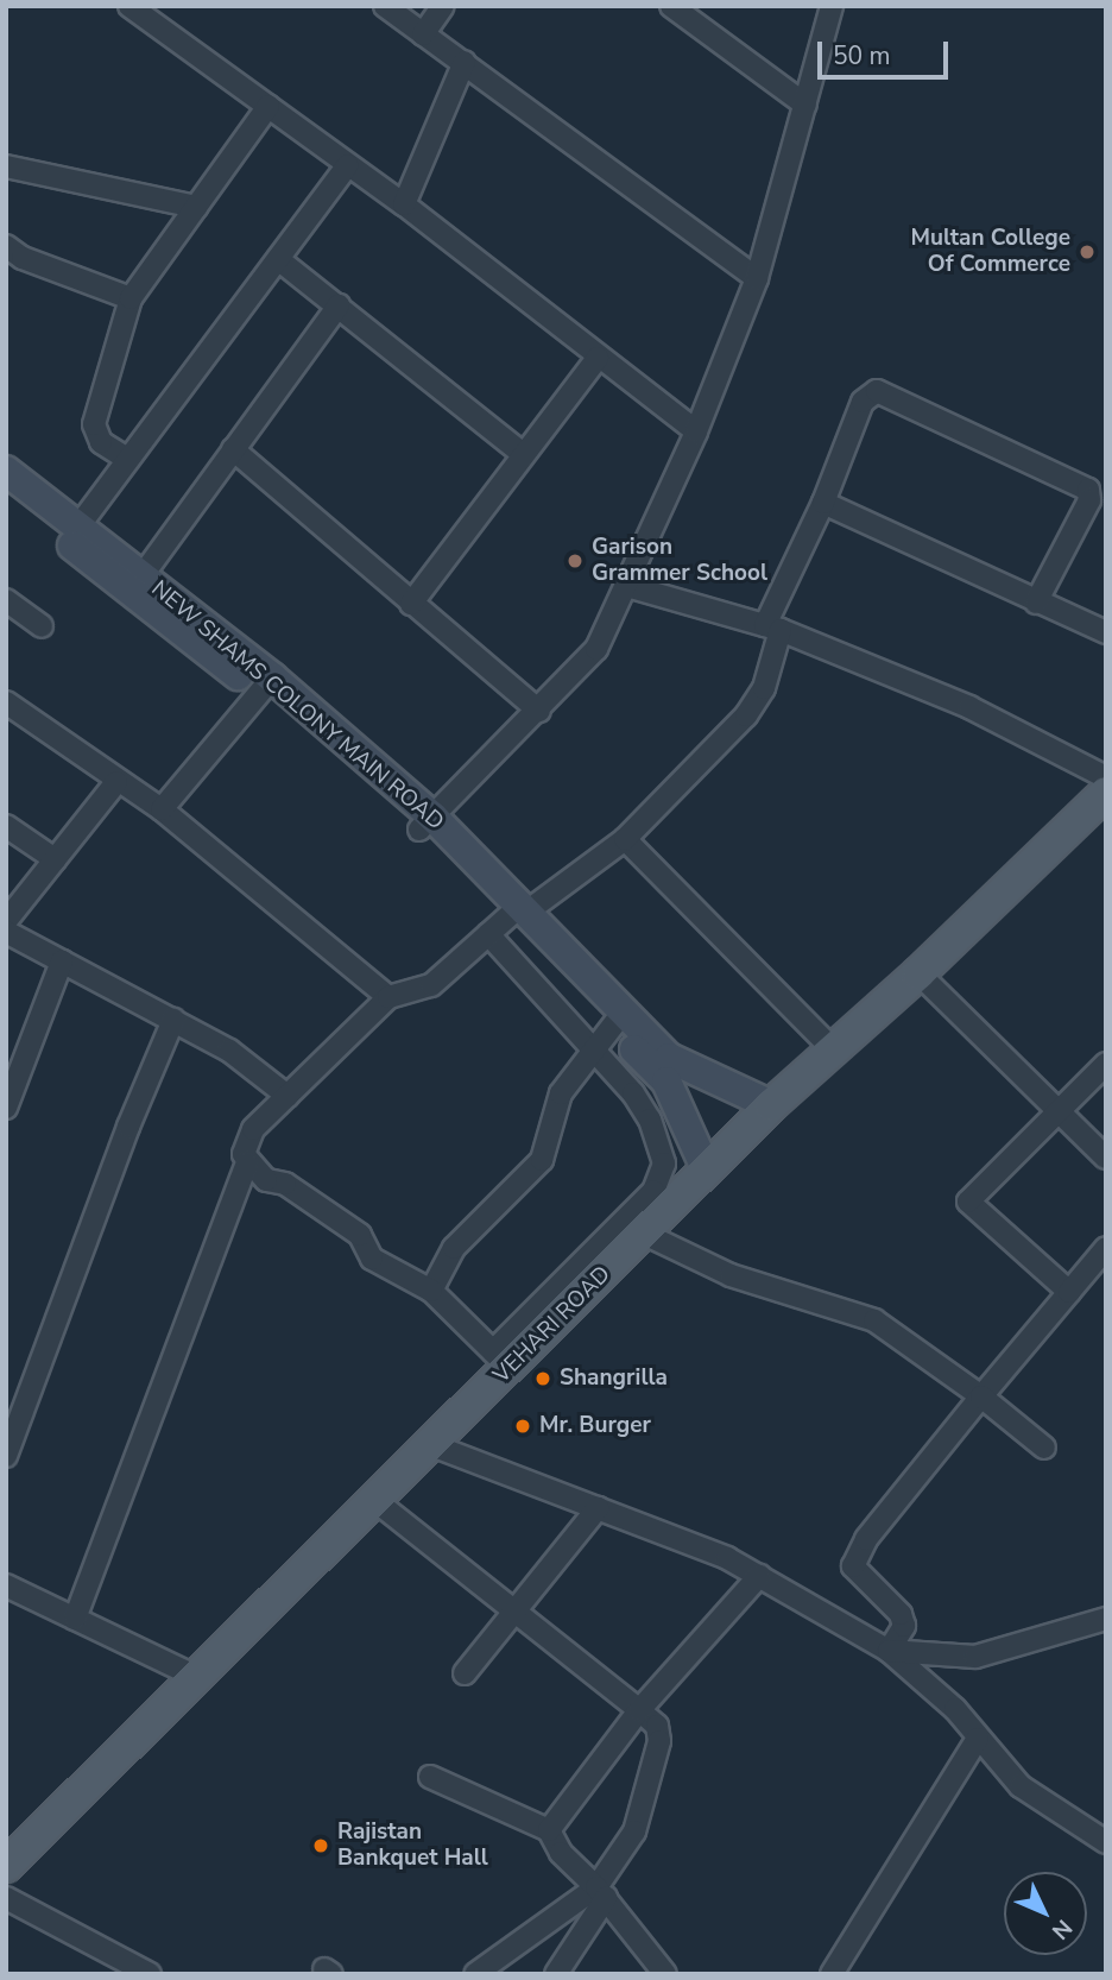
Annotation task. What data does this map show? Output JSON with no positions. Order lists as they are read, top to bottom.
{
  "streets": {
    "main road": ["NEW SHAMS COLONY MAIN ROAD", "VEHARI ROAD"]
  },
  "crossings": [
    ["NEW SHAMS COLONY MAIN ROAD", "VEHARI ROAD"]
  ],
  "places": [
    "Multan College Of Commerce",
    "Garison Grammer School",
    "Shangrilla",
    "Mr. Burger",
    "Rajistan Bankquet Hall"
  ],
  "scale_bar": "50 m",
  "north": "bottom right"
}
